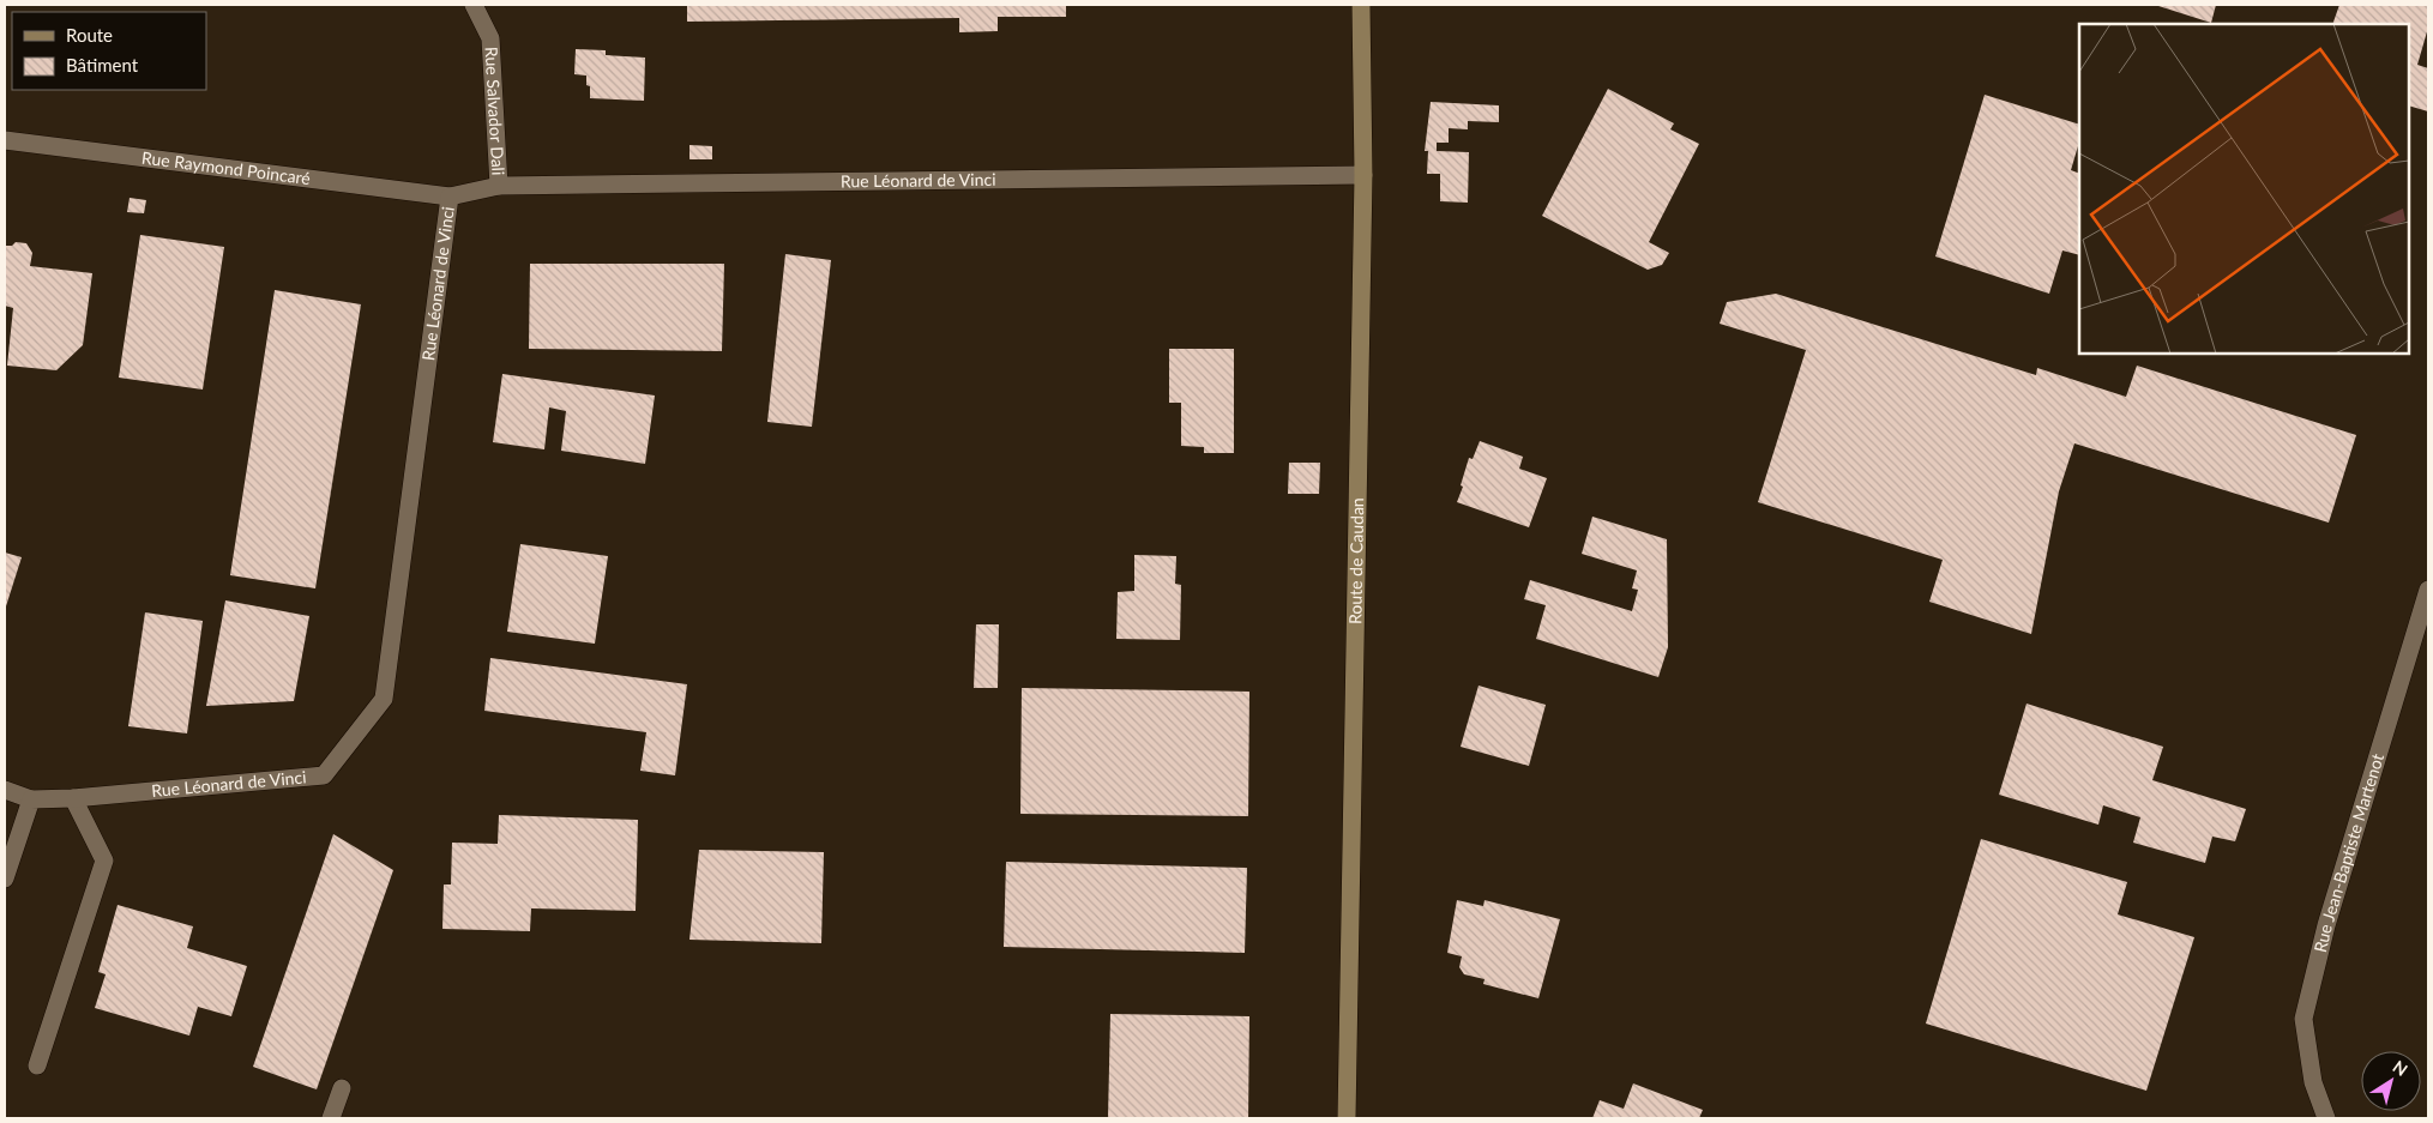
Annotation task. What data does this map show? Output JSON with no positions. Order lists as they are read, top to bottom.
{
  "streets": {
    "street": [
      "Rue Salvador Dali",
      "Rue Raymond Poincaré",
      "Rue Léonard de Vinci",
      "Route de Caudan",
      "Rue Jean-Baptiste Martenot"
    ]
  },
  "crossings": [
    ["Rue Salvador Dali", "Rue Léonard de Vinci"],
    ["Rue Raymond Poincaré", "Rue Léonard de Vinci"],
    ["Rue Léonard de Vinci", "Route de Caudan"]
  ],
  "legend": ["Route", "Bâtiment"],
  "north": "top right"
}
